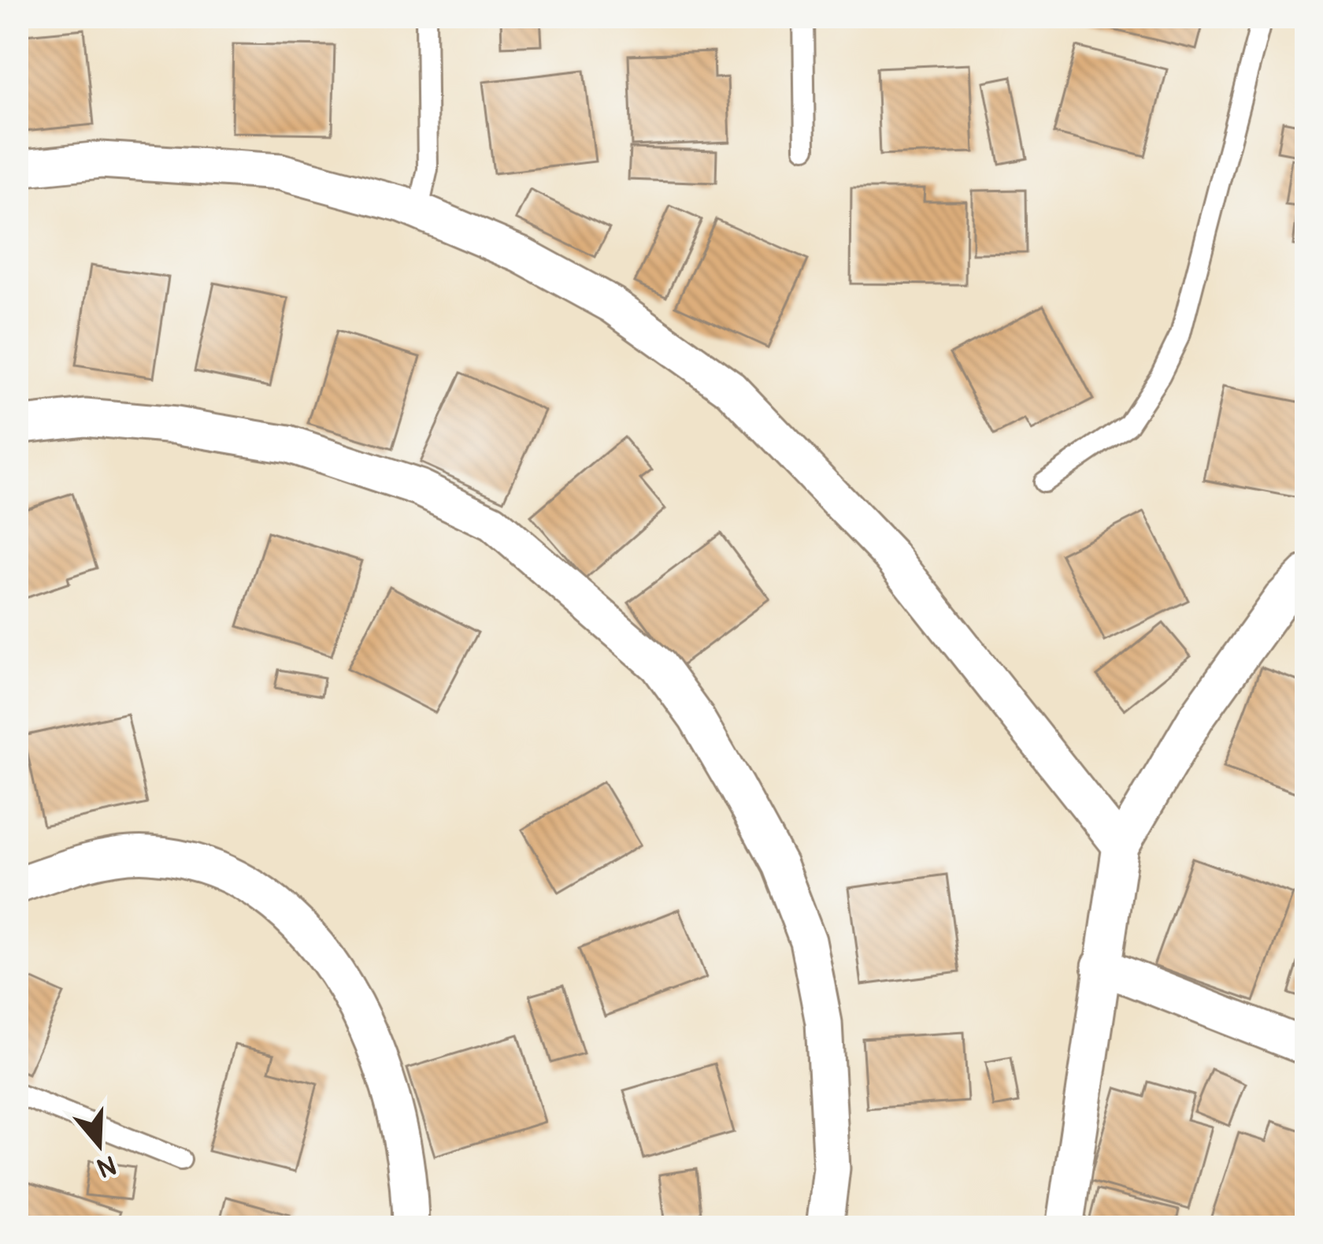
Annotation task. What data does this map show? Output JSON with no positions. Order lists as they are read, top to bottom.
{
  "north": "bottom"
}
